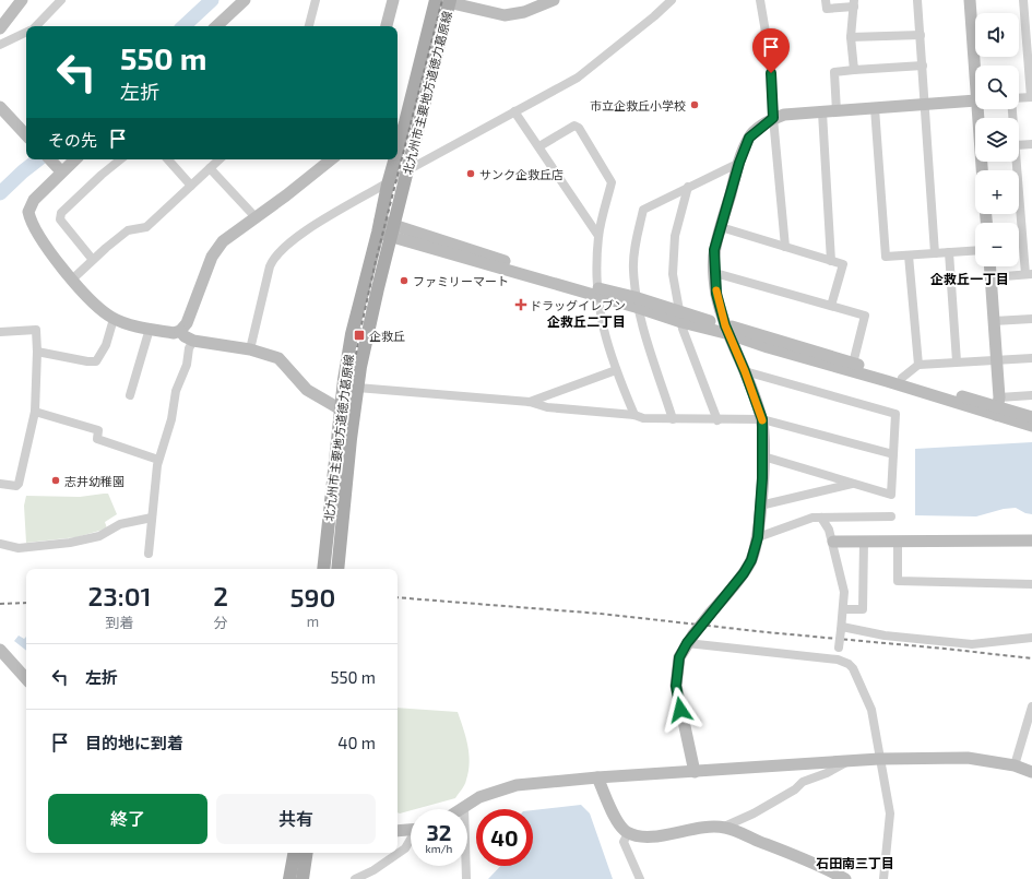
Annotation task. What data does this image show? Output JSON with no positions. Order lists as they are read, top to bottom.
{
  "streets": {
    "main road": ["北九州市主要地方道徳力葛原線"]
  },
  "districts": ["企救丘一丁目", "企救丘二丁目", "石田南三丁目"],
  "places": {
    "other": [
      "市立企救丘小学校",
      "サンク企救丘店",
      "ファミリーマート",
      "志井幼稚園"
    ],
    "health": ["ドラッグイレブン"],
    "transit": ["企救丘"]
  },
  "page": {
    "map_buttons": ["+", "−"],
    "turn": ["550 m", "左折"],
    "then": "その先",
    "eta": [
      "23:01",
      "到着",
      "2",
      "分",
      "590",
      "m"
    ],
    "list": [
      {
        "name": "左折",
        "value": "550 m"
      },
      {
        "name": "目的地に到着",
        "value": "40 m"
      }
    ],
    "buttons": ["終了", "共有"],
    "speed": "32 km/h",
    "limit": "40"
  }
}
